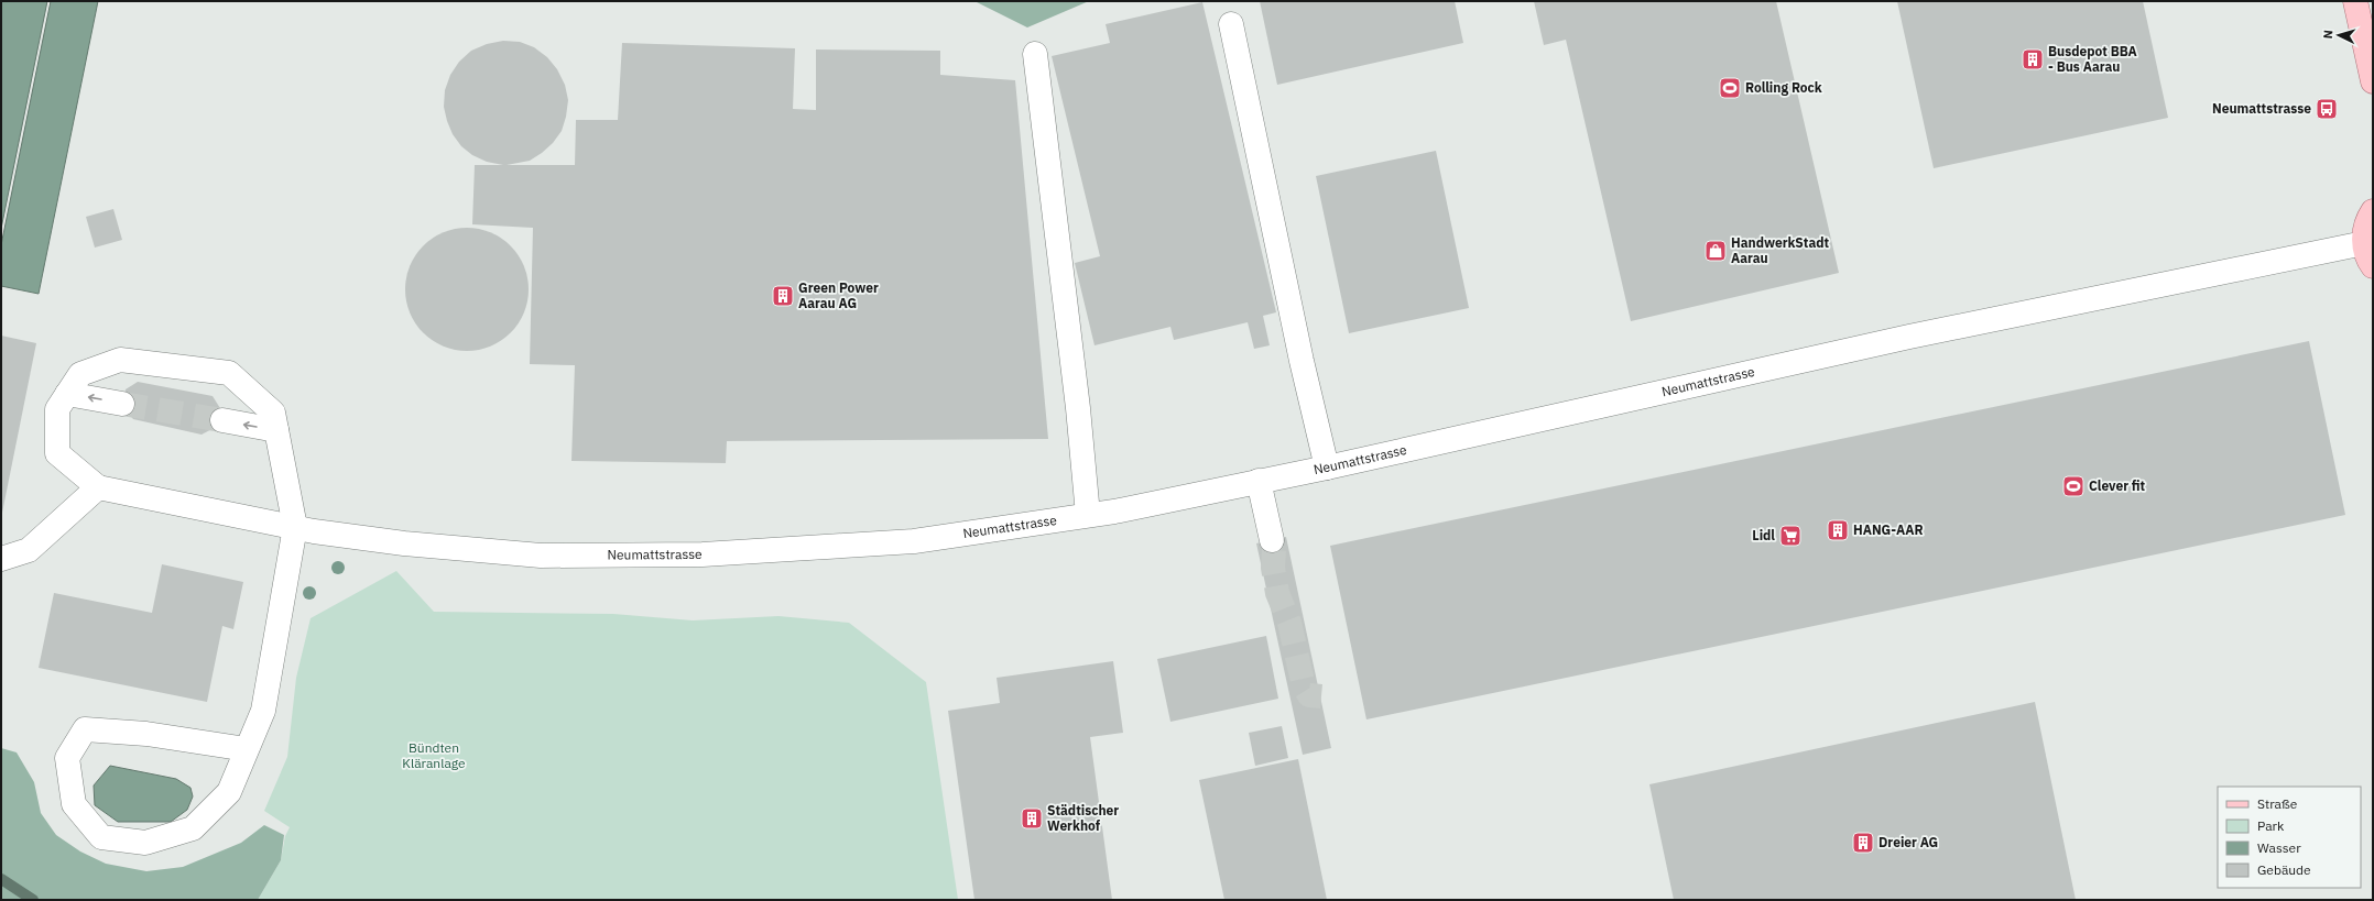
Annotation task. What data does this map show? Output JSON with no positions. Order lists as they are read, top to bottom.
{
  "streets": {
    "street": ["Neumattstrasse"]
  },
  "parks": ["Bündten Kläranlage"],
  "places": {
    "building": [
      "Busdepot BBA - Bus Aarau",
      "Green Power Aarau AG",
      "HANG-AAR",
      "Städtischer Werkhof",
      "Dreier AG"
    ],
    "sports": ["Rolling Rock", "Clever fit"],
    "bus stop": ["Neumattstrasse"],
    "shop": ["HandwerkStadt Aarau"],
    "supermarket": ["Lidl"]
  },
  "legend": [
    "Straße",
    "Park",
    "Wasser",
    "Gebäude"
  ],
  "north": "left"
}
